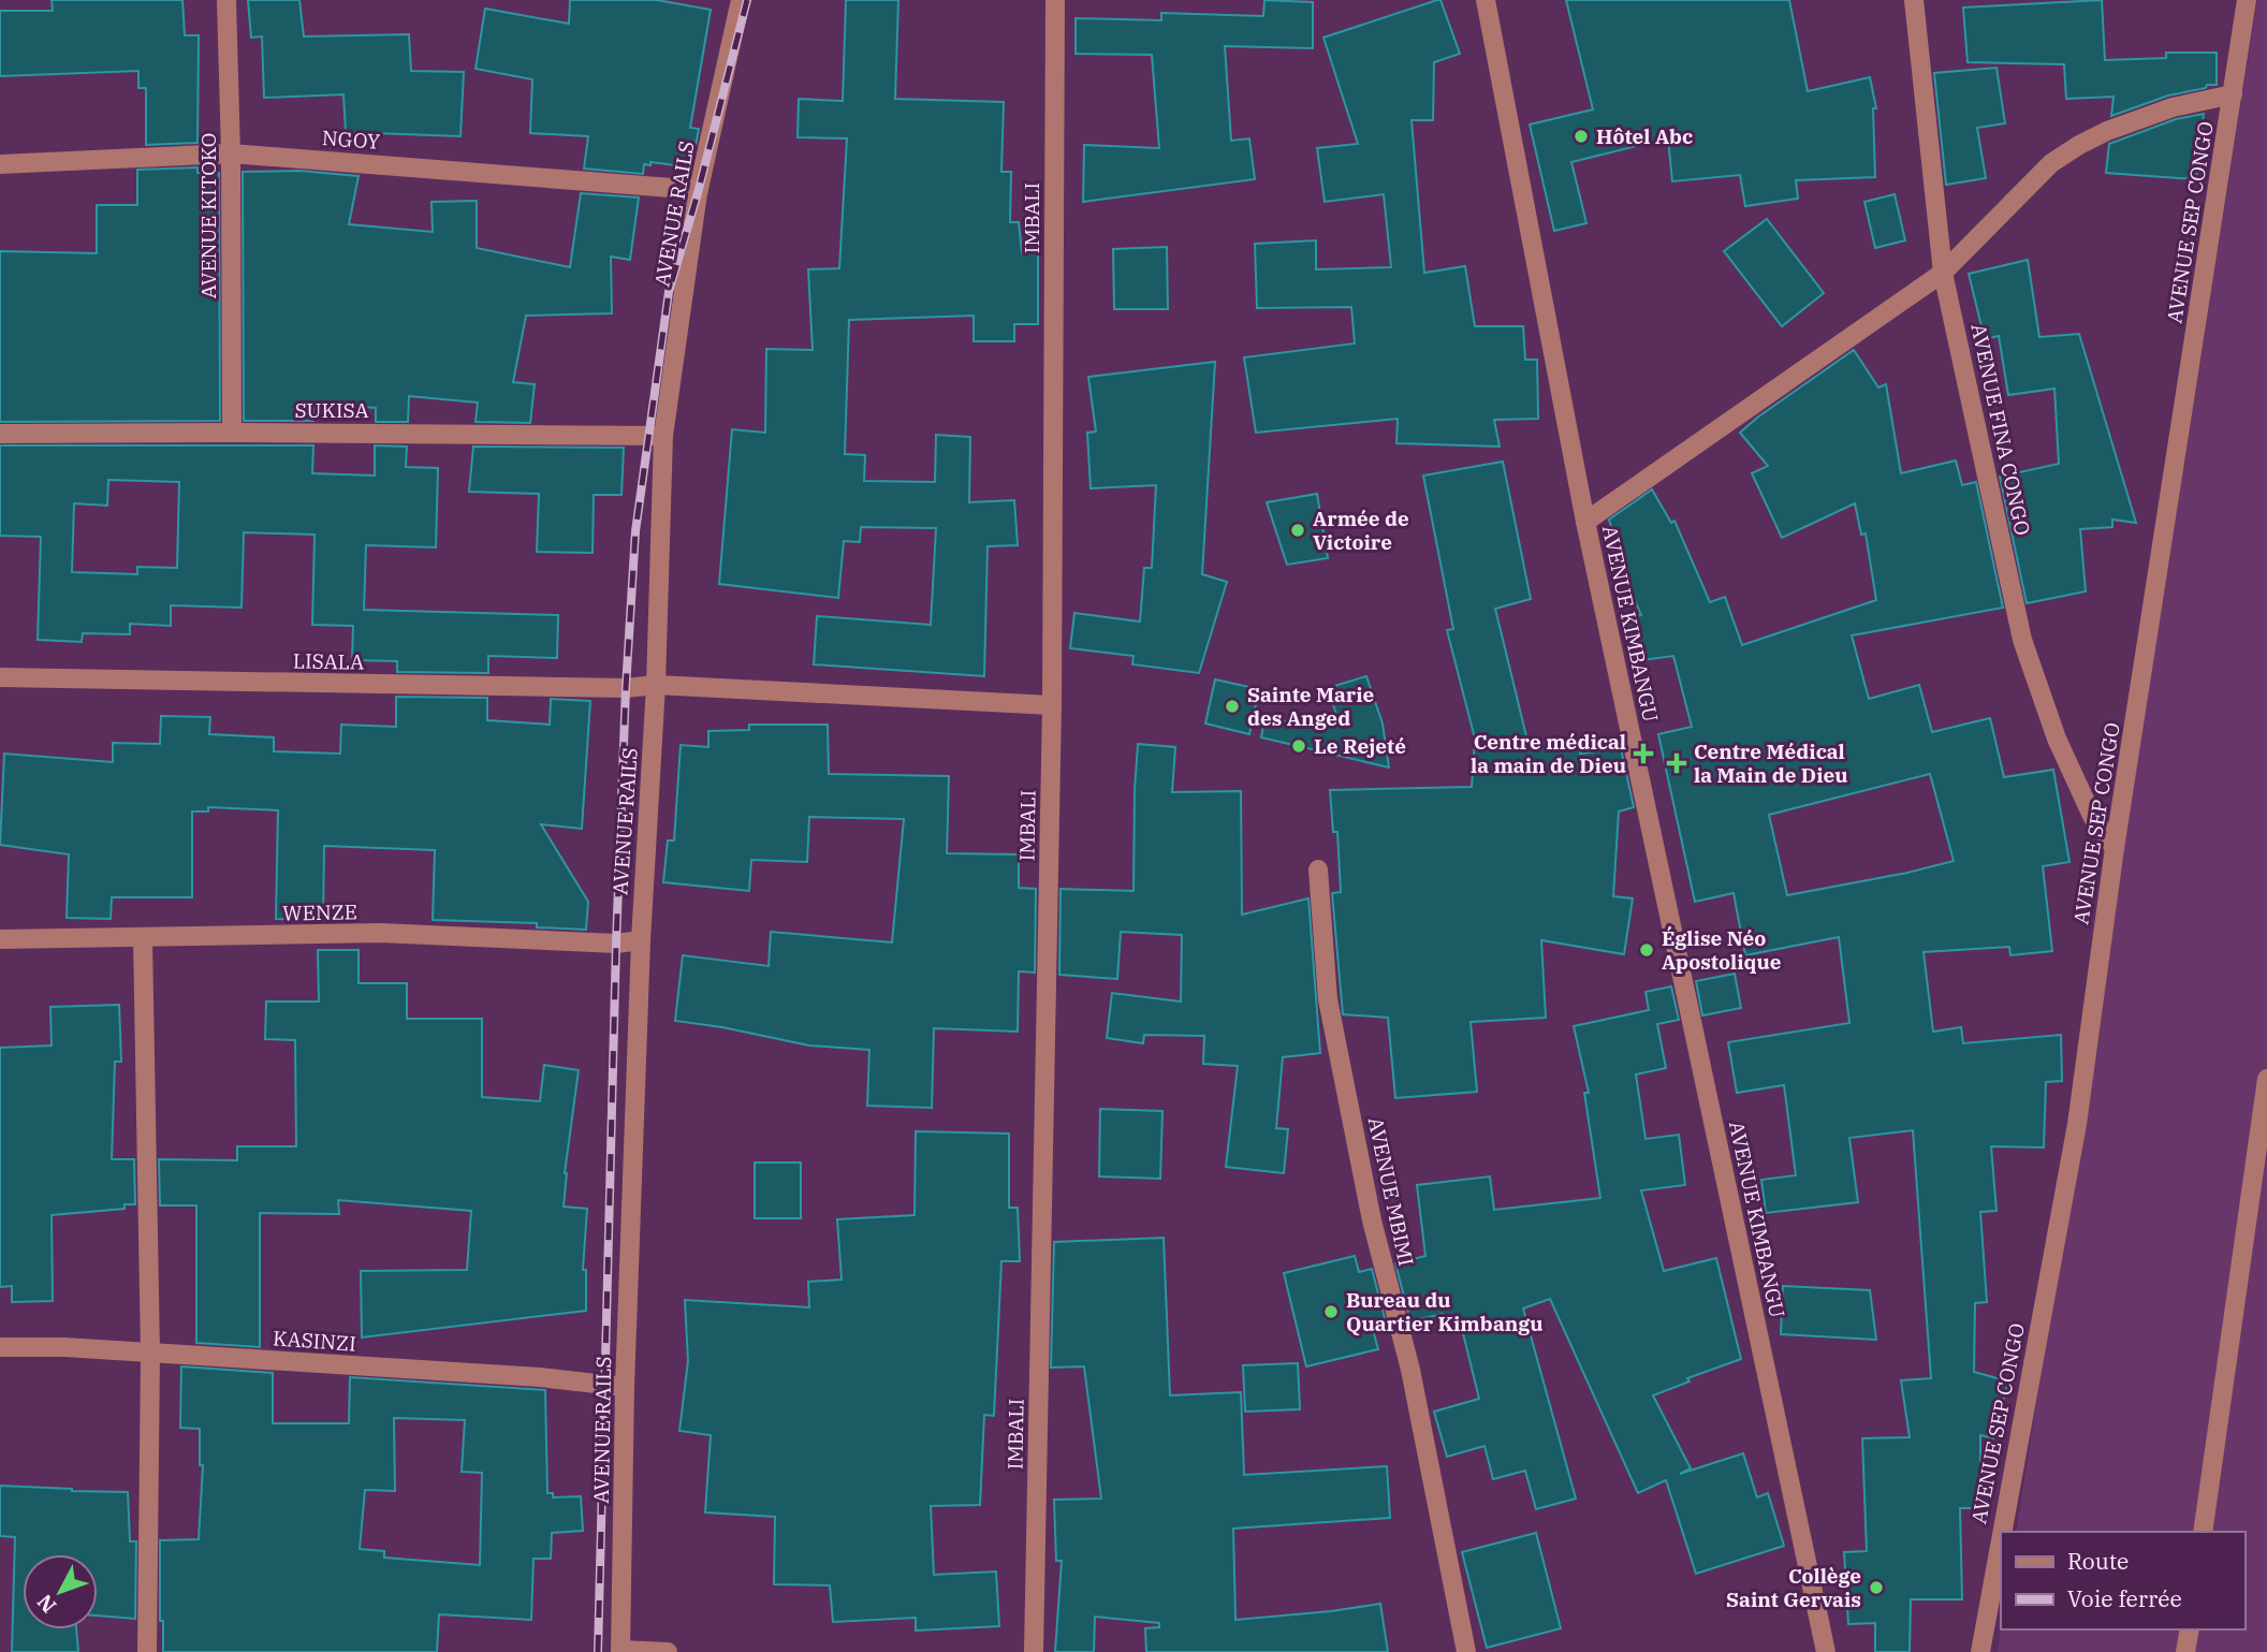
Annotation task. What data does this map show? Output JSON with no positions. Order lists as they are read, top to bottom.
{
  "streets": {
    "street": [
      "NGOY",
      "AVENUE RAILS",
      "AVENUE KITOKO",
      "IMBALI",
      "AVENUE SEP CONGO",
      "SUKISA",
      "AVENUE FINA CONGO",
      "AVENUE KIMBANGU",
      "LISALA",
      "WENZE",
      "AVENUE MBIMI",
      "KASINZI"
    ]
  },
  "crossings": [
    ["NGOY", "AVENUE RAILS"],
    ["NGOY", "AVENUE KITOKO"],
    ["AVENUE RAILS", "SUKISA"],
    ["AVENUE RAILS", "LISALA"],
    ["AVENUE RAILS", "WENZE"],
    ["AVENUE RAILS", "KASINZI"],
    ["AVENUE KITOKO", "SUKISA"],
    ["IMBALI", "LISALA"],
    ["AVENUE SEP CONGO", "AVENUE FINA CONGO"]
  ],
  "places": {
    "other": [
      "Hôtel Abc",
      "Armée de Victoire",
      "Sainte Marie des Anged",
      "Le Rejeté",
      "Église Néo Apostolique",
      "Bureau du Quartier Kimbangu",
      "Collège Saint Gervais"
    ],
    "health": ["Centre médical la main de Dieu", "Centre Médical la Main de Dieu"]
  },
  "legend": ["Route", "Voie ferrée"],
  "north": "bottom left"
}
